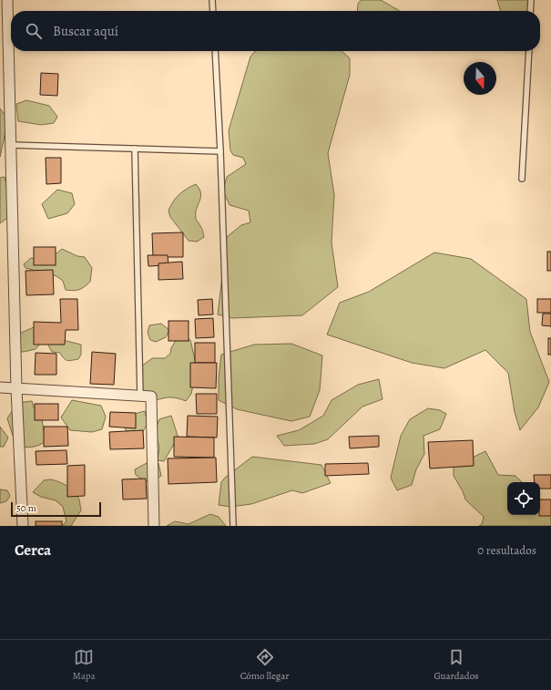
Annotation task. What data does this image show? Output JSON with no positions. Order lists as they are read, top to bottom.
{
  "scale_bar": "50 m",
  "north": "bottom",
  "page": {
    "search": "Buscar aquí",
    "scale": "50 m",
    "heading": ["Cerca", "0 resultados"],
    "nav": ["Mapa", "Cómo llegar", "Guardados"]
  }
}
